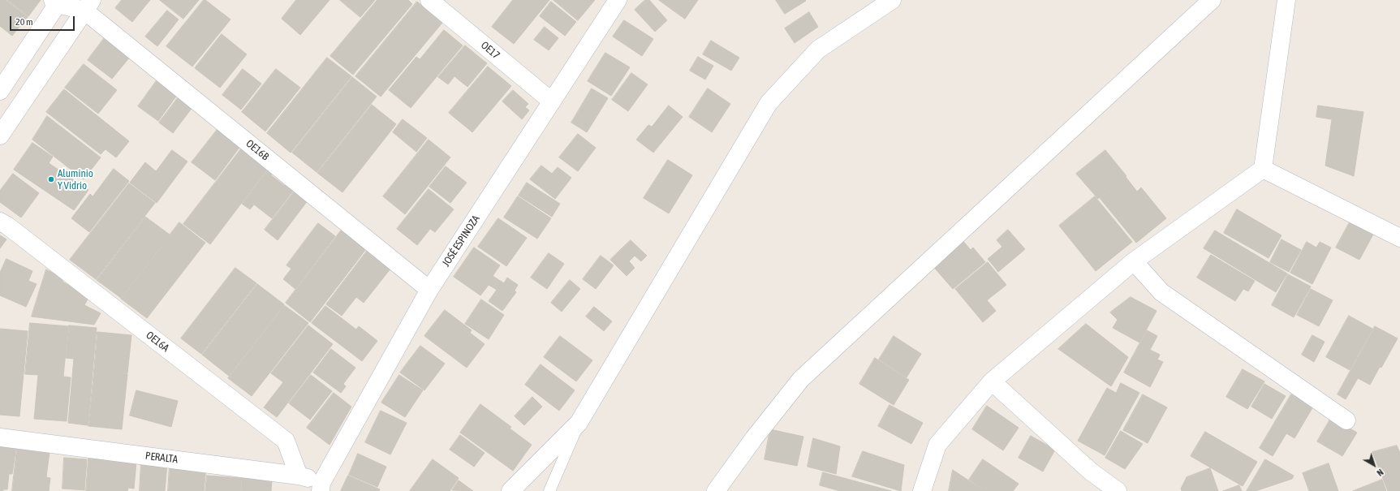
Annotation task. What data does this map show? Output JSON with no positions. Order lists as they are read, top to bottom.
{
  "streets": {
    "street": [
      "OE17",
      "OE16B",
      "JOSÉ ESPINOZA",
      "OE16A",
      "PERALTA"
    ]
  },
  "crossings": [
    ["OE17", "JOSÉ ESPINOZA"],
    ["OE16B", "JOSÉ ESPINOZA"],
    ["JOSÉ ESPINOZA", "PERALTA"],
    ["OE16A", "PERALTA"]
  ],
  "places": ["Aluminio Y Vidrio"],
  "scale_bar": "20 m",
  "north": "bottom right"
}
